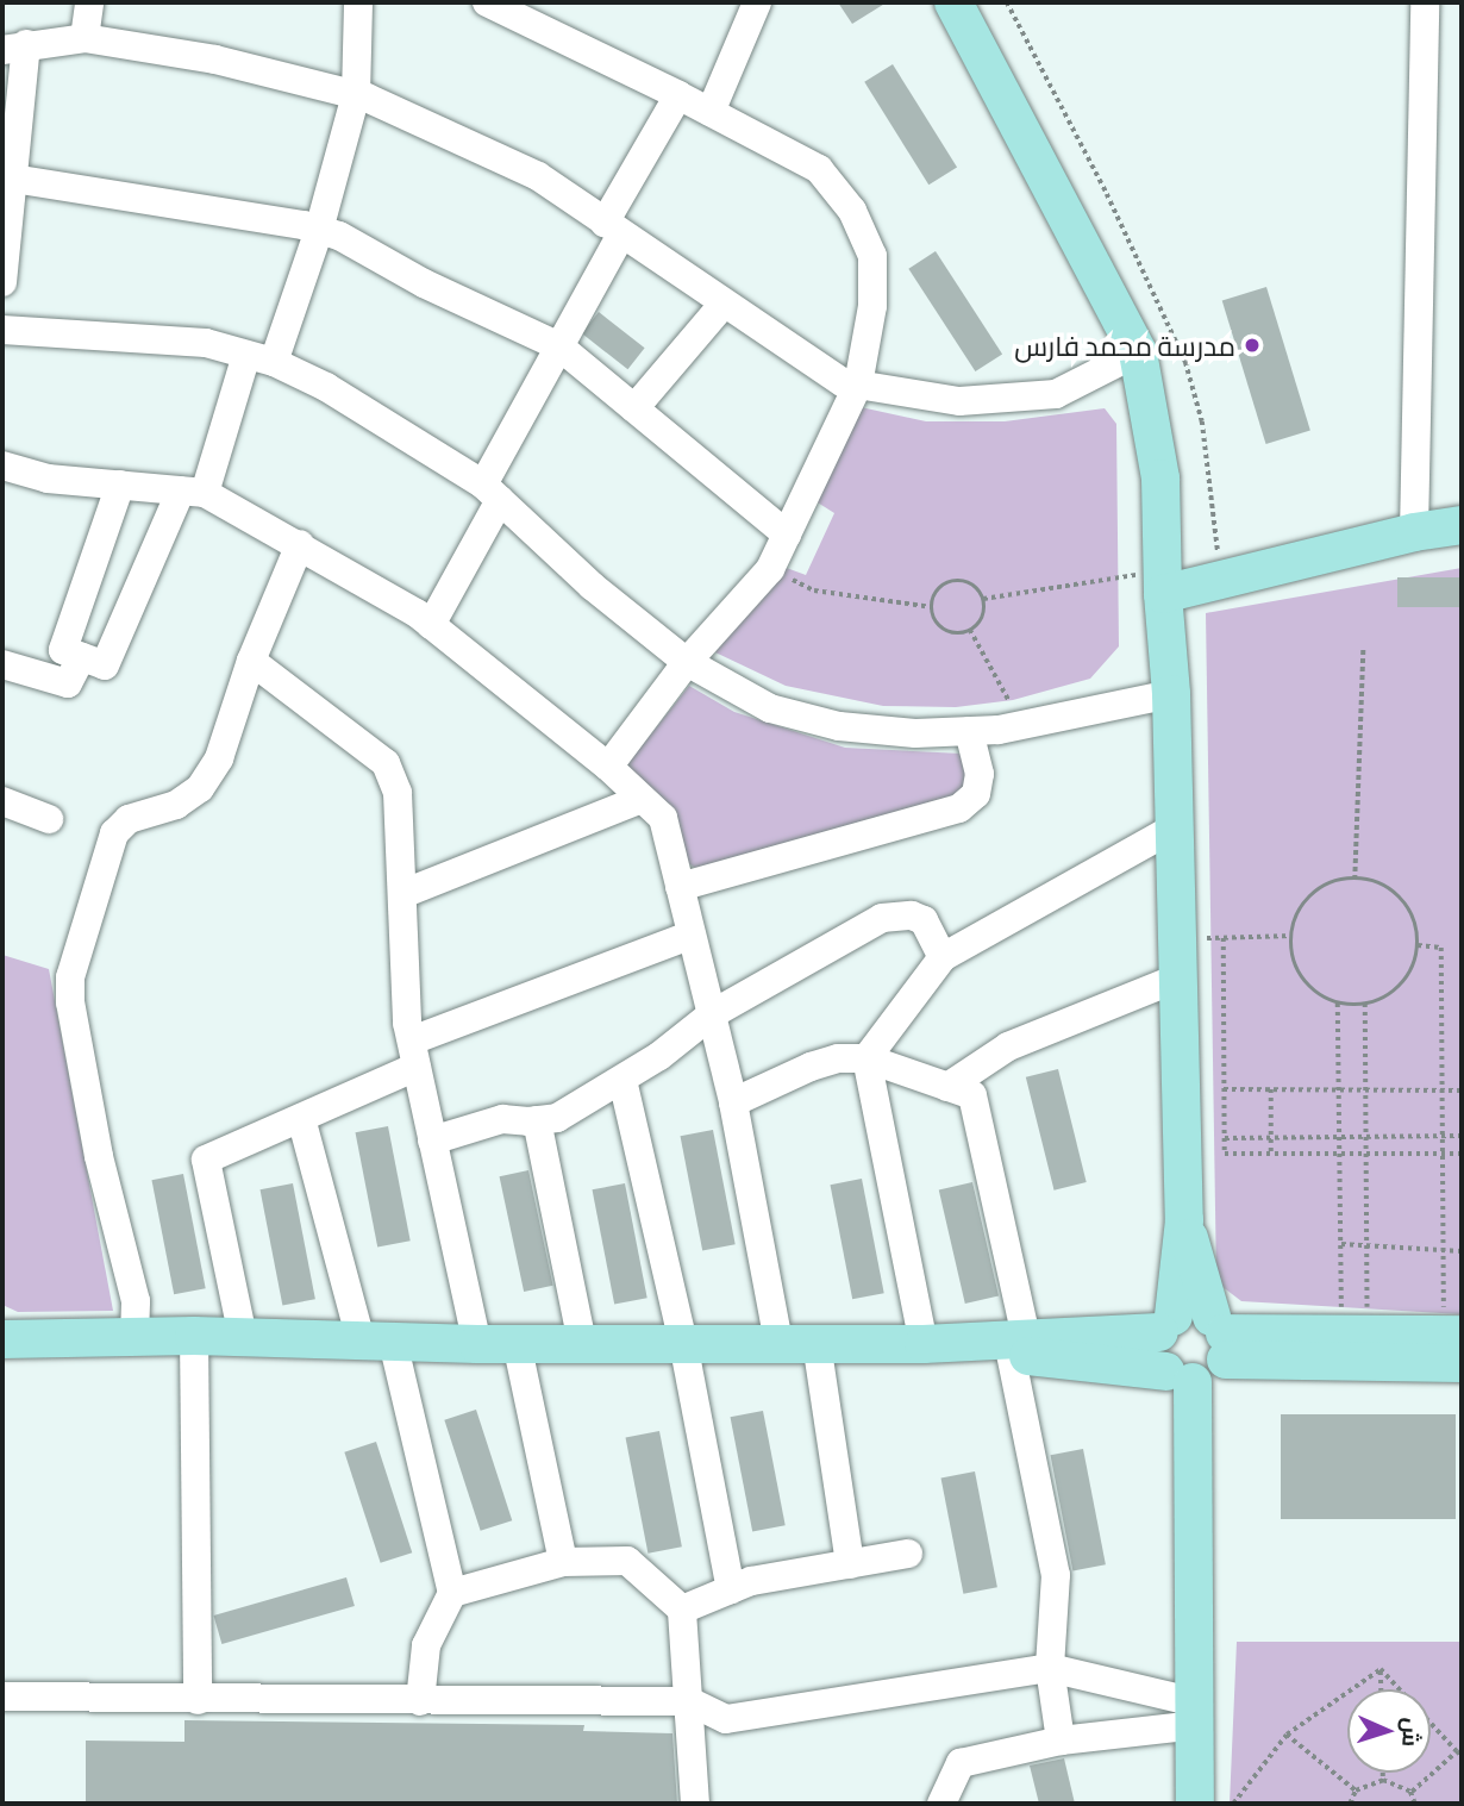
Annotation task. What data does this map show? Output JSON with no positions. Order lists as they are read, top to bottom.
{
  "places": ["مدرسة محمد فارس"],
  "north": "right"
}
